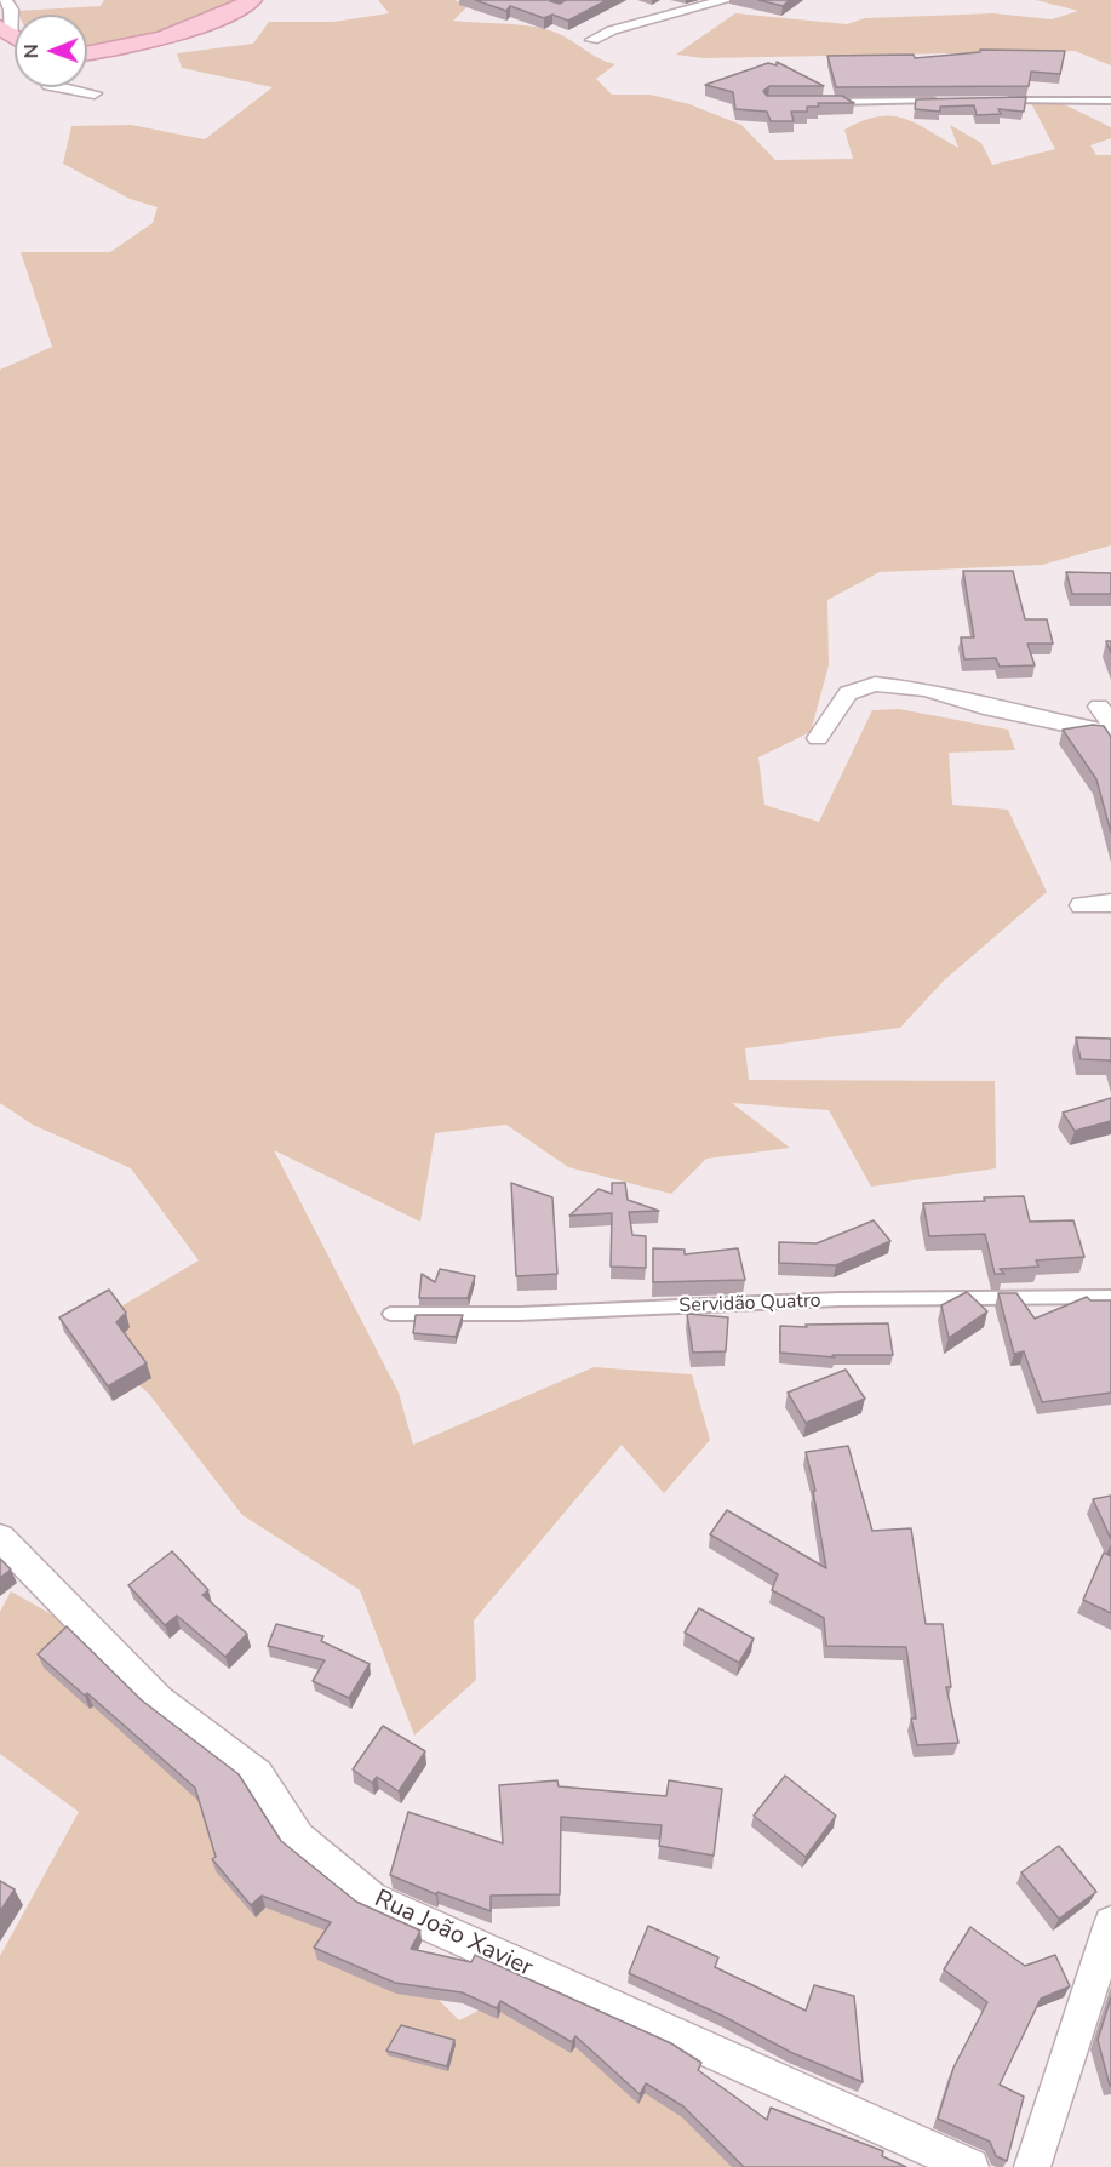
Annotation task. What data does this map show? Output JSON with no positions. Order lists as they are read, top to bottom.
{
  "streets": {
    "street": ["Rua João Xavier"],
    "lane": ["Servidão Quatro"]
  },
  "north": "left"
}
